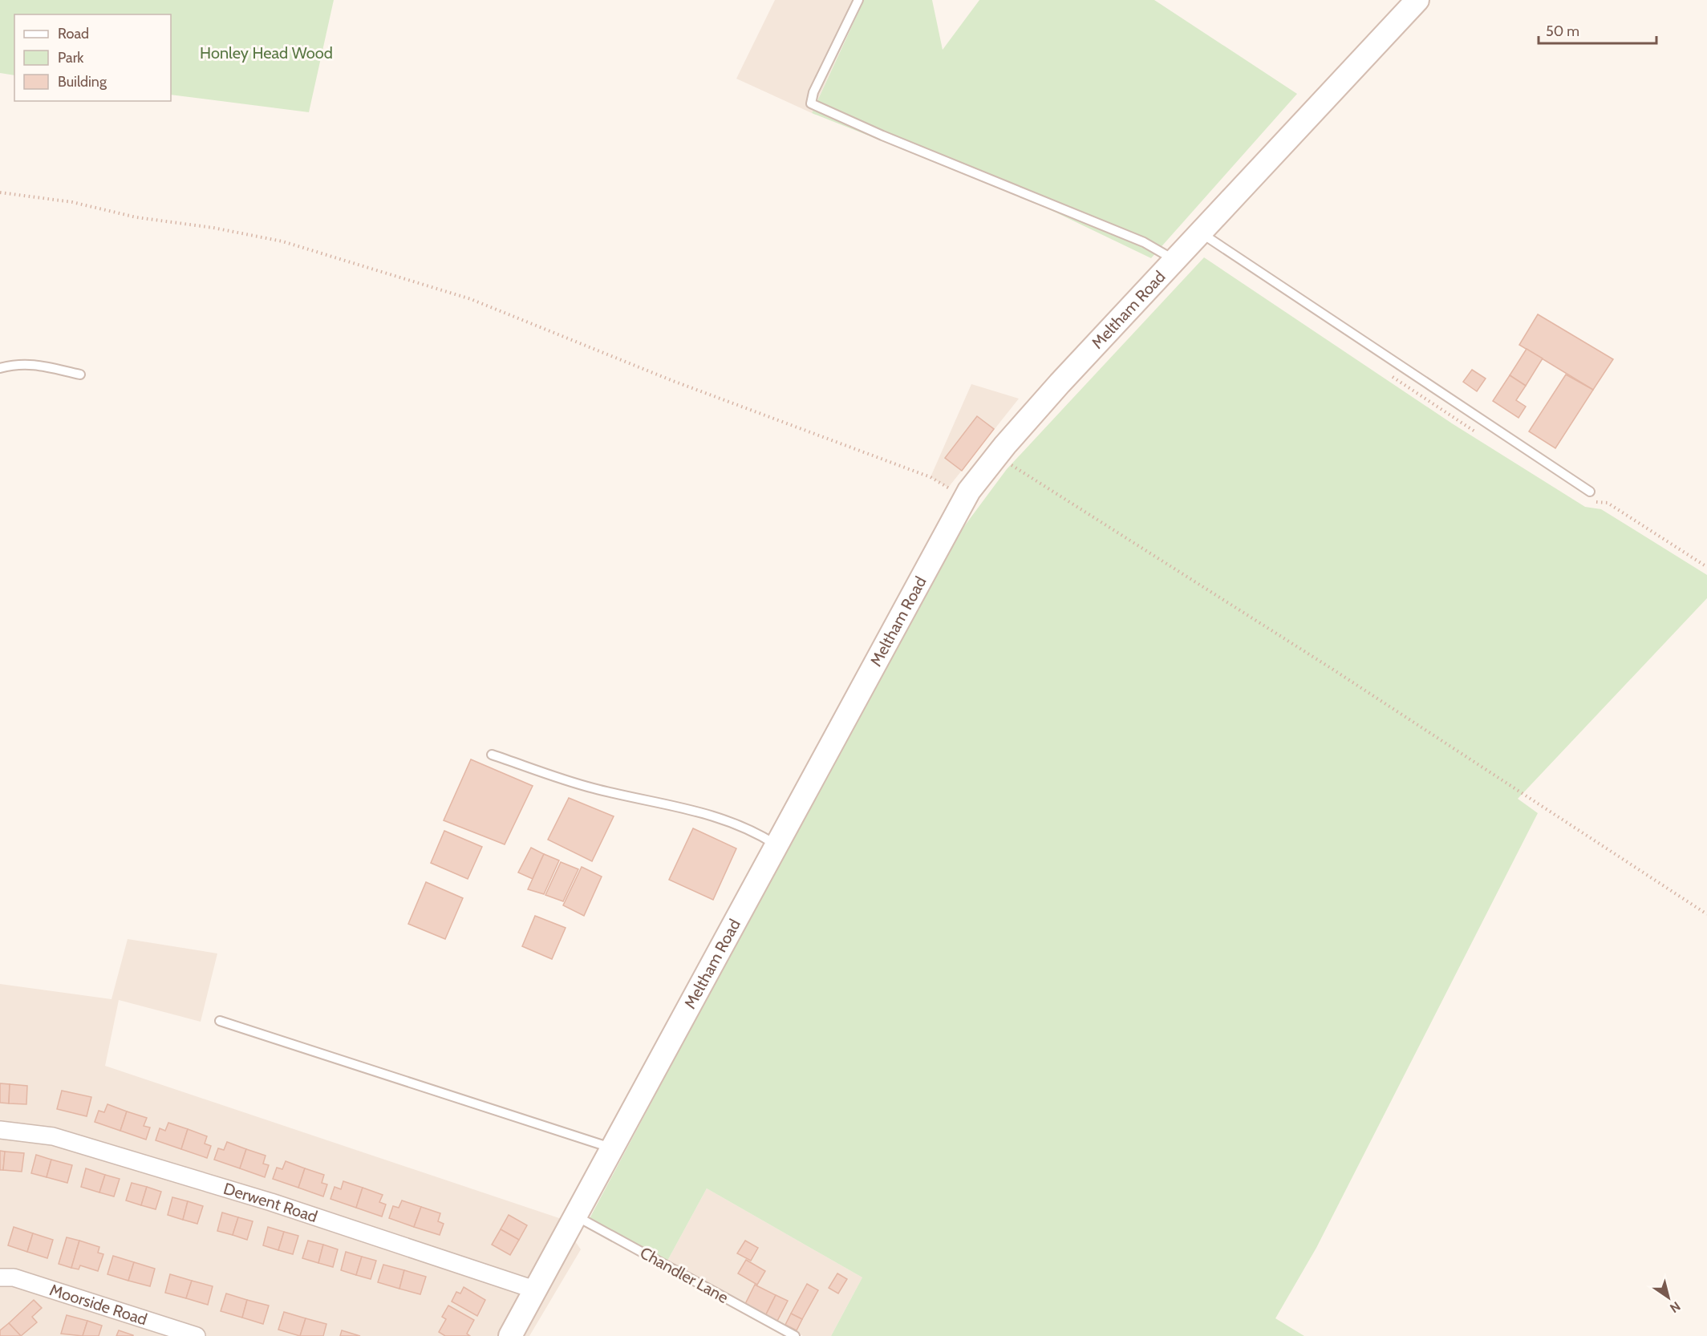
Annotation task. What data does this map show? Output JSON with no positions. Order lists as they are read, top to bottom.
{
  "streets": {
    "street": ["Meltham Road", "Derwent Road", "Moorside Road"],
    "lane": ["Chandler Lane"]
  },
  "crossings": [
    ["Meltham Road", "Derwent Road"],
    ["Meltham Road", "Chandler Lane"]
  ],
  "parks": ["Honley Head Wood"],
  "legend": ["Road", "Park", "Building"],
  "scale_bar": "50 m",
  "north": "bottom right"
}
